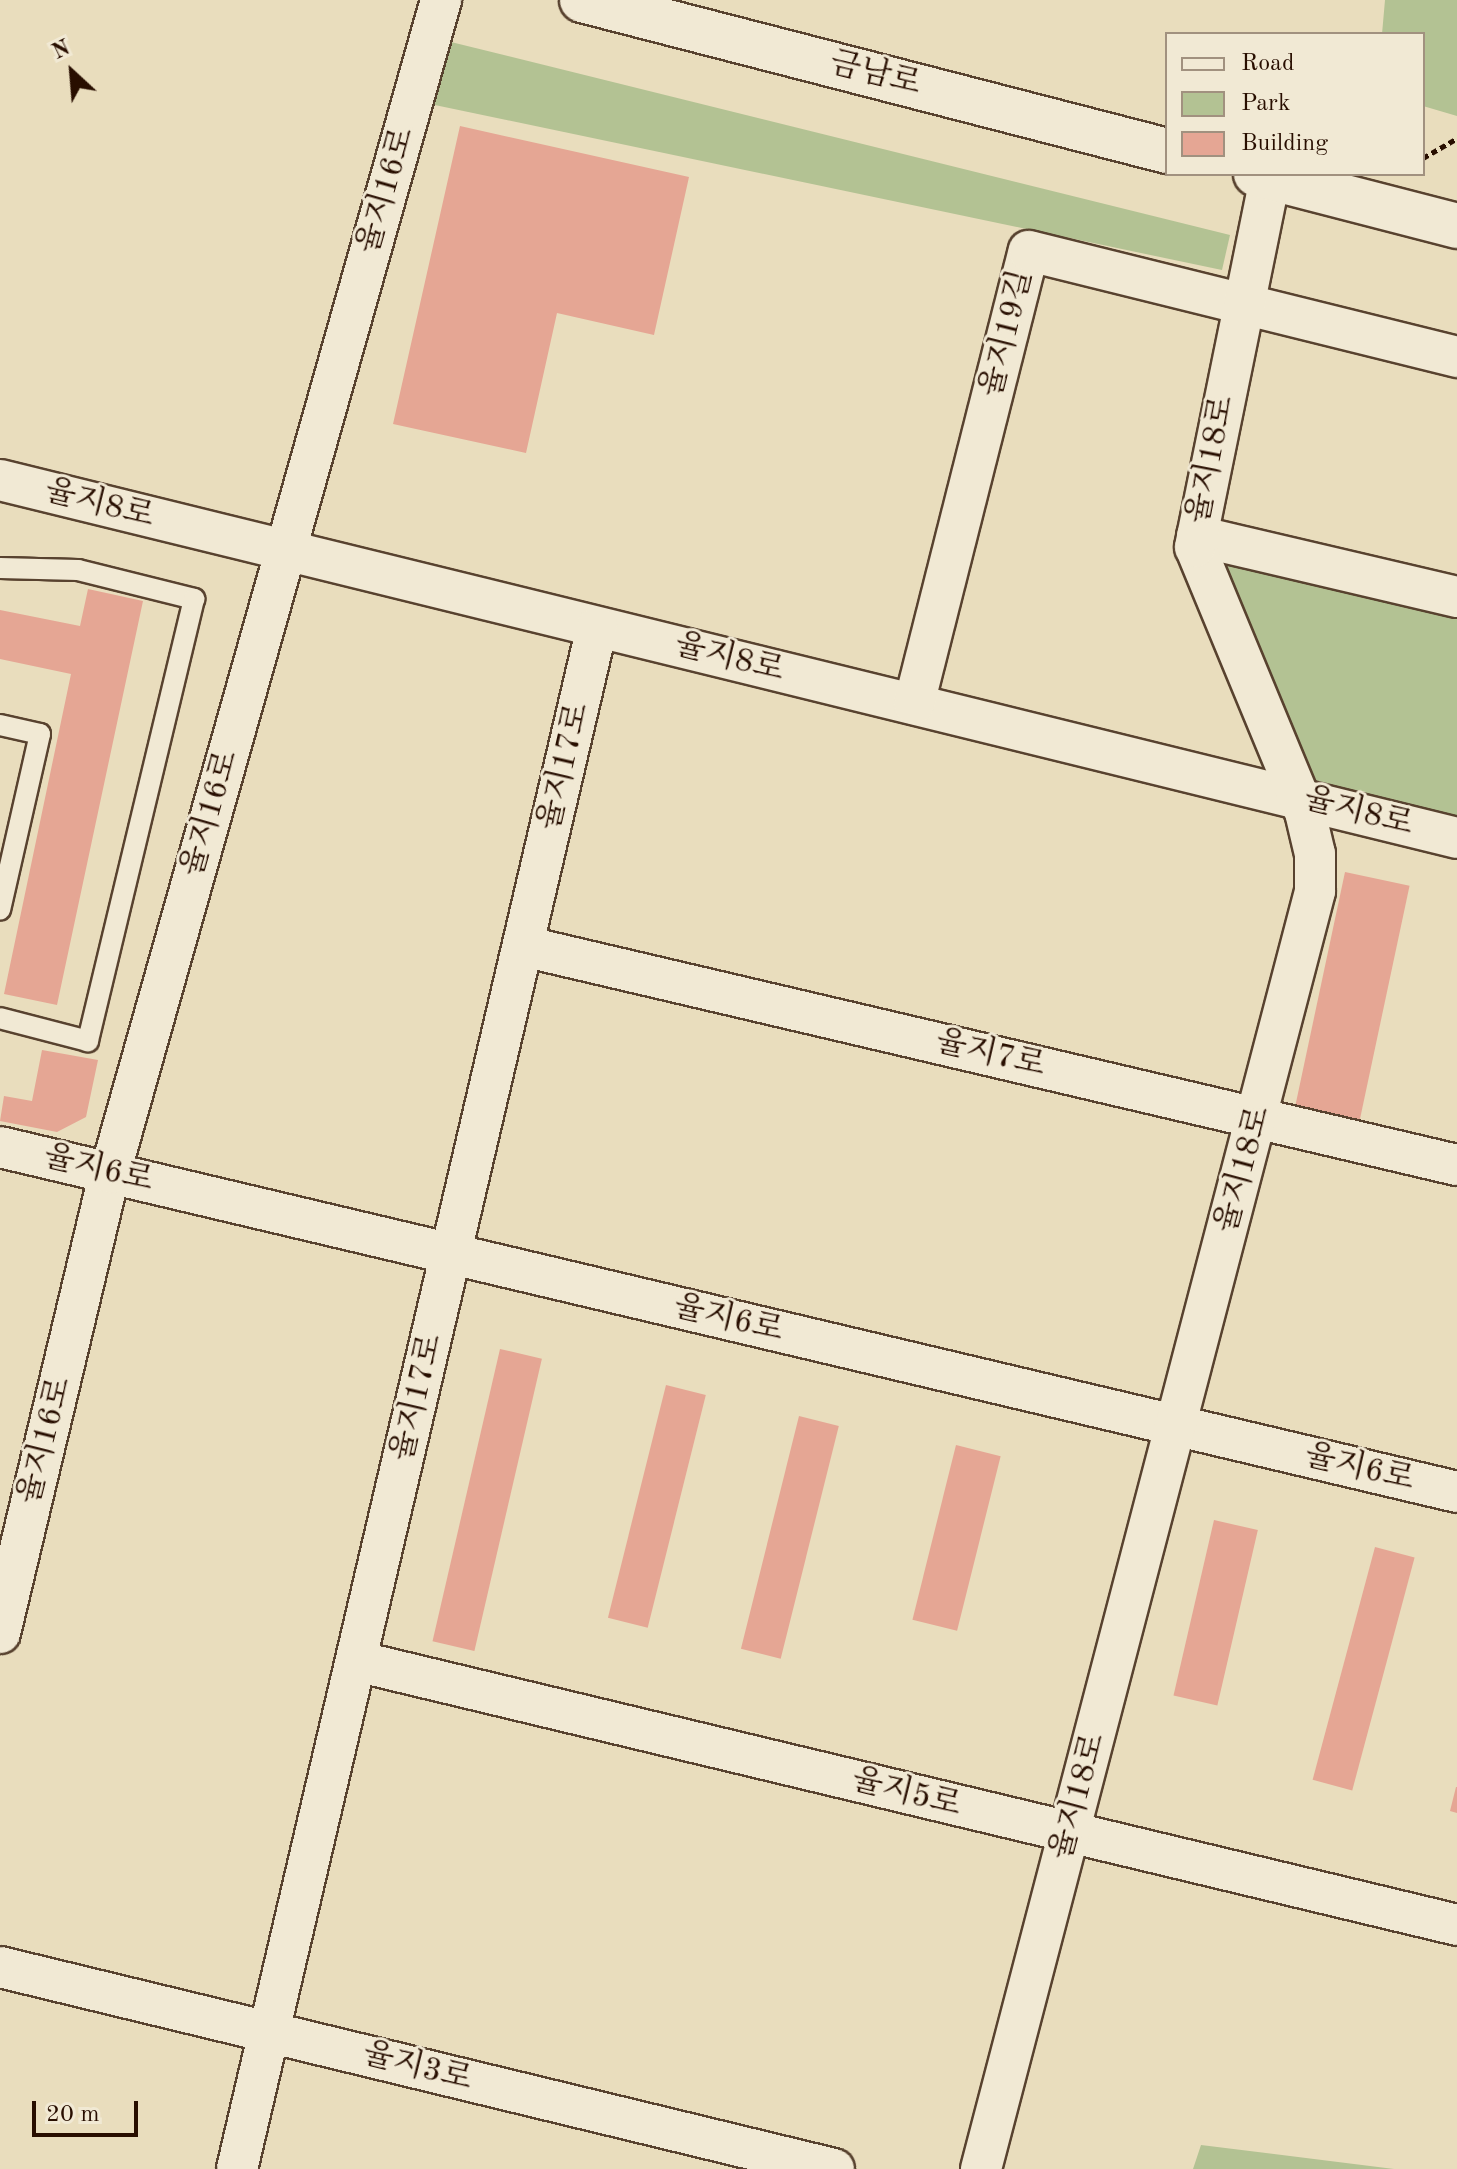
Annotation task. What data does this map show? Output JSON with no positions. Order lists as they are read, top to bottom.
{
  "streets": {
    "street": [
      "금남로",
      "율지16로",
      "율지19길",
      "율지18로",
      "율지8로",
      "율지17로",
      "율지7로",
      "율지6로",
      "율지5로",
      "율지3로"
    ]
  },
  "crossings": [
    ["율지16로", "율지8로"],
    ["율지16로", "율지6로"],
    ["율지19길", "율지18로"],
    ["율지19길", "율지8로"],
    ["율지18로", "율지8로"],
    ["율지18로", "율지7로"],
    ["율지18로", "율지6로"],
    ["율지18로", "율지5로"],
    ["율지8로", "율지17로"],
    ["율지17로", "율지7로"],
    ["율지17로", "율지6로"],
    ["율지17로", "율지5로"],
    ["율지17로", "율지3로"]
  ],
  "legend": ["Road", "Park", "Building"],
  "scale_bar": "20 m",
  "north": "top left"
}
